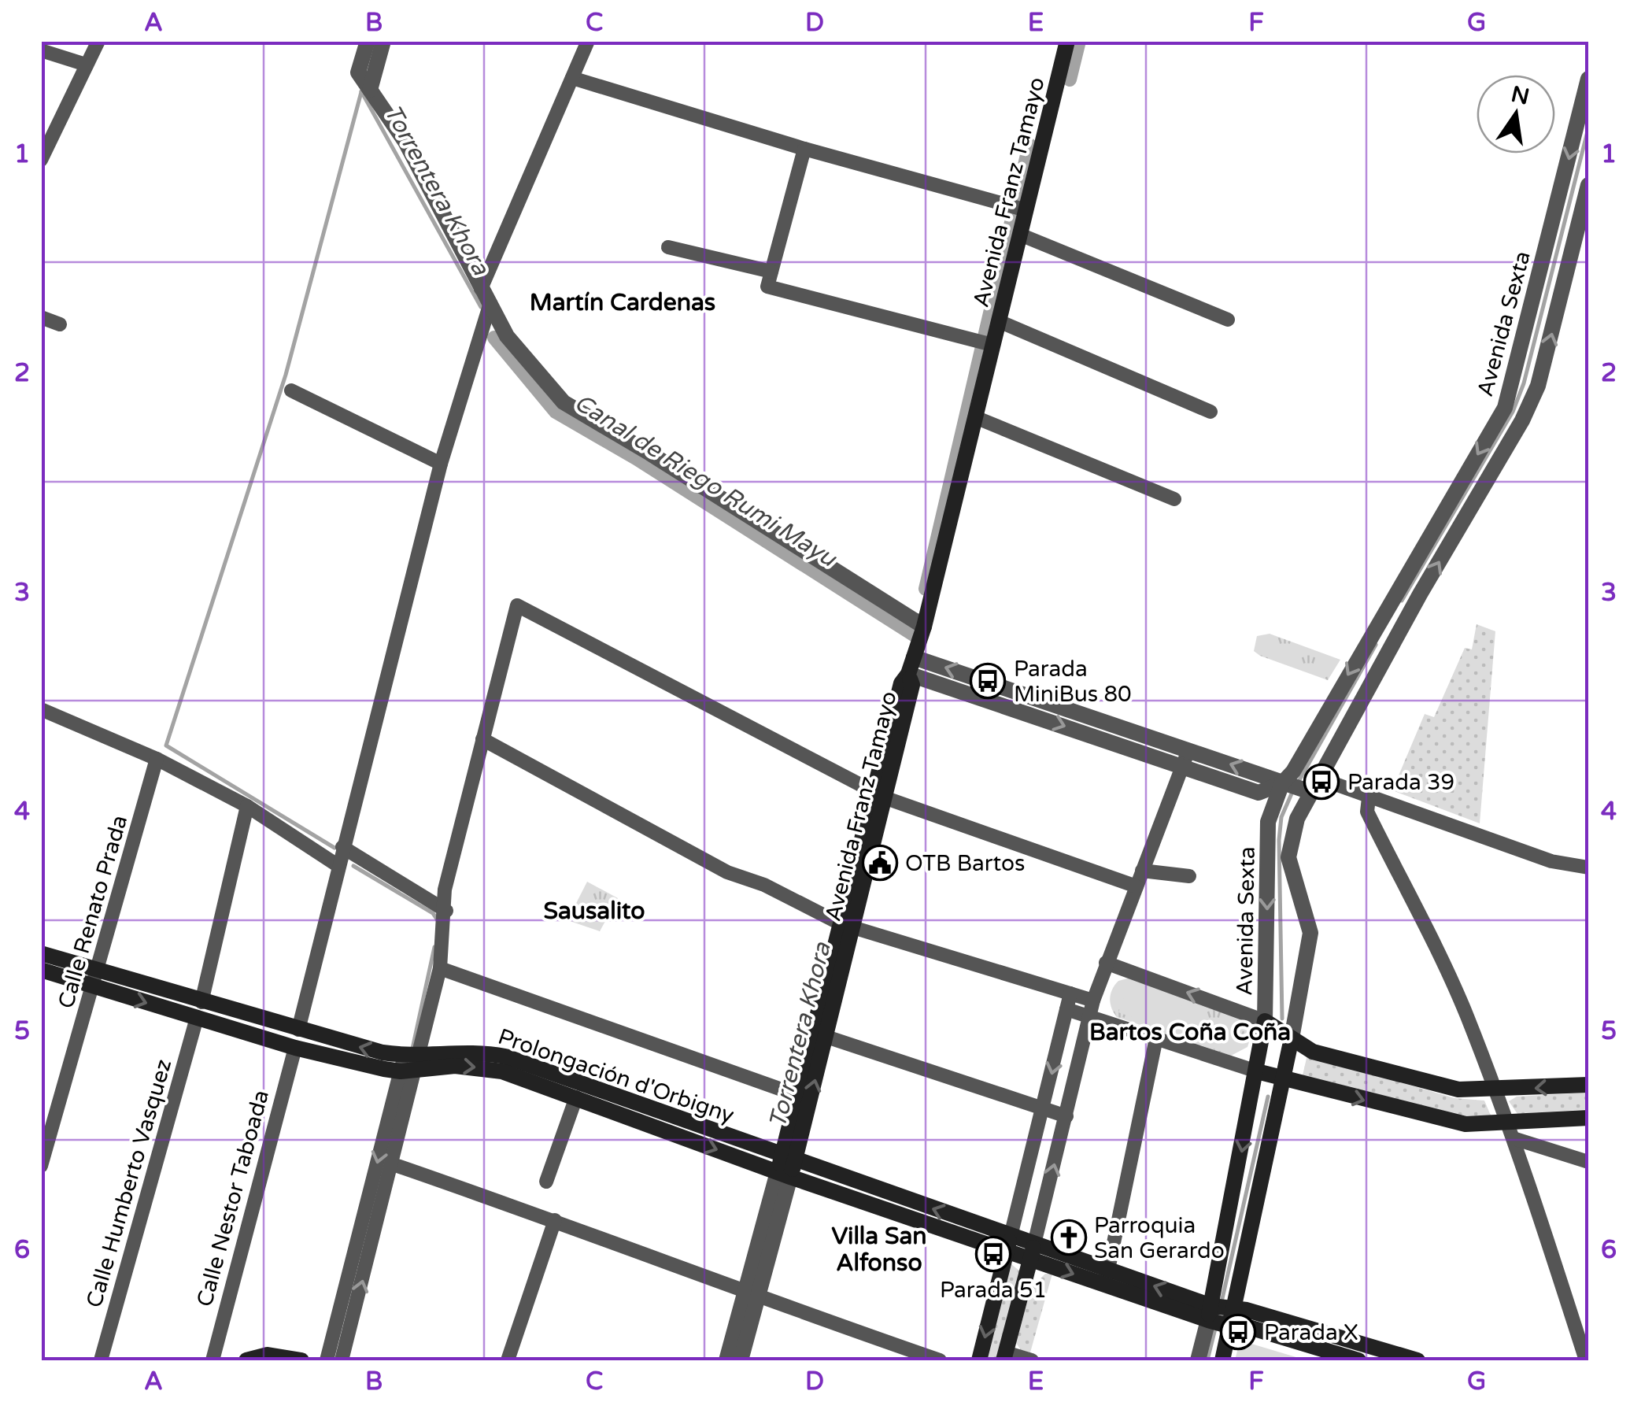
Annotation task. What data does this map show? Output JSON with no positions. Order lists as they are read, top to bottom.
{
  "streets": {
    "main road": ["Avenida Franz Tamayo", "Avenida Sexta", "Prolongación d'Orbigny"],
    "street": ["Calle Renato Prada", "Calle Humberto Vasquez", "Calle Nestor Taboada"]
  },
  "crossings": [
    ["Avenida Franz Tamayo", "Prolongación d'Orbigny"],
    ["Avenida Sexta", "Prolongación d'Orbigny"],
    ["Calle Renato Prada", "Prolongación d'Orbigny"],
    ["Prolongación d'Orbigny", "Calle Humberto Vasquez"],
    ["Prolongación d'Orbigny", "Calle Nestor Taboada"]
  ],
  "districts": [
    "Martín Cardenas",
    "Sausalito",
    "Bartos Coña Coña",
    "Villa San Alfonso"
  ],
  "water": ["Torrentera Khora", "Canal de Riego Rumi Mayu"],
  "places": {
    "bus stop": [
      "Parada MiniBus 80",
      "Parada 39",
      "Parada 51",
      "Parada X"
    ],
    "public building": ["OTB Bartos"],
    "church": ["Parroquia San Gerardo"]
  },
  "north": "top",
  "grid": {
    "columns": [
      "A",
      "B",
      "C",
      "D",
      "E",
      "F",
      "G"
    ],
    "rows": [
      "1",
      "2",
      "3",
      "4",
      "5",
      "6"
    ]
  }
}
